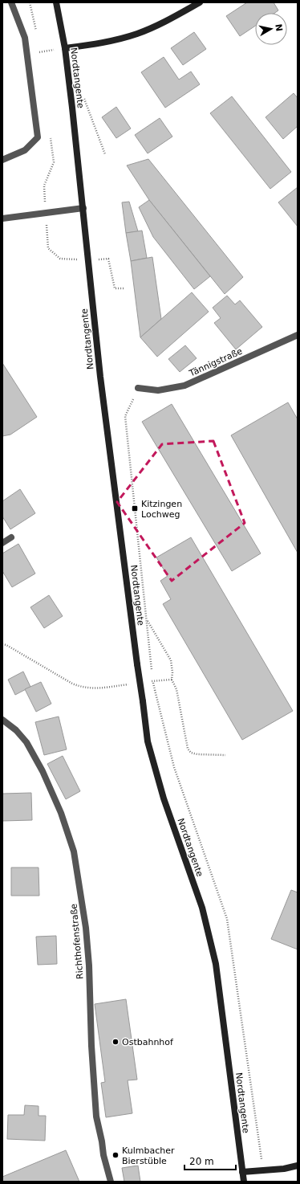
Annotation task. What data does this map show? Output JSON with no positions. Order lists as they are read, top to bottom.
{
  "streets": {
    "main road": ["Nordtangente"],
    "street": ["Tännigstraße", "Richthofenstraße"]
  },
  "places": {
    "transit": ["Kitzingen Lochweg"],
    "other": ["Ostbahnhof", "Kulmbacher Bierstüble"]
  },
  "scale_bar": "20 m",
  "north": "right"
}
